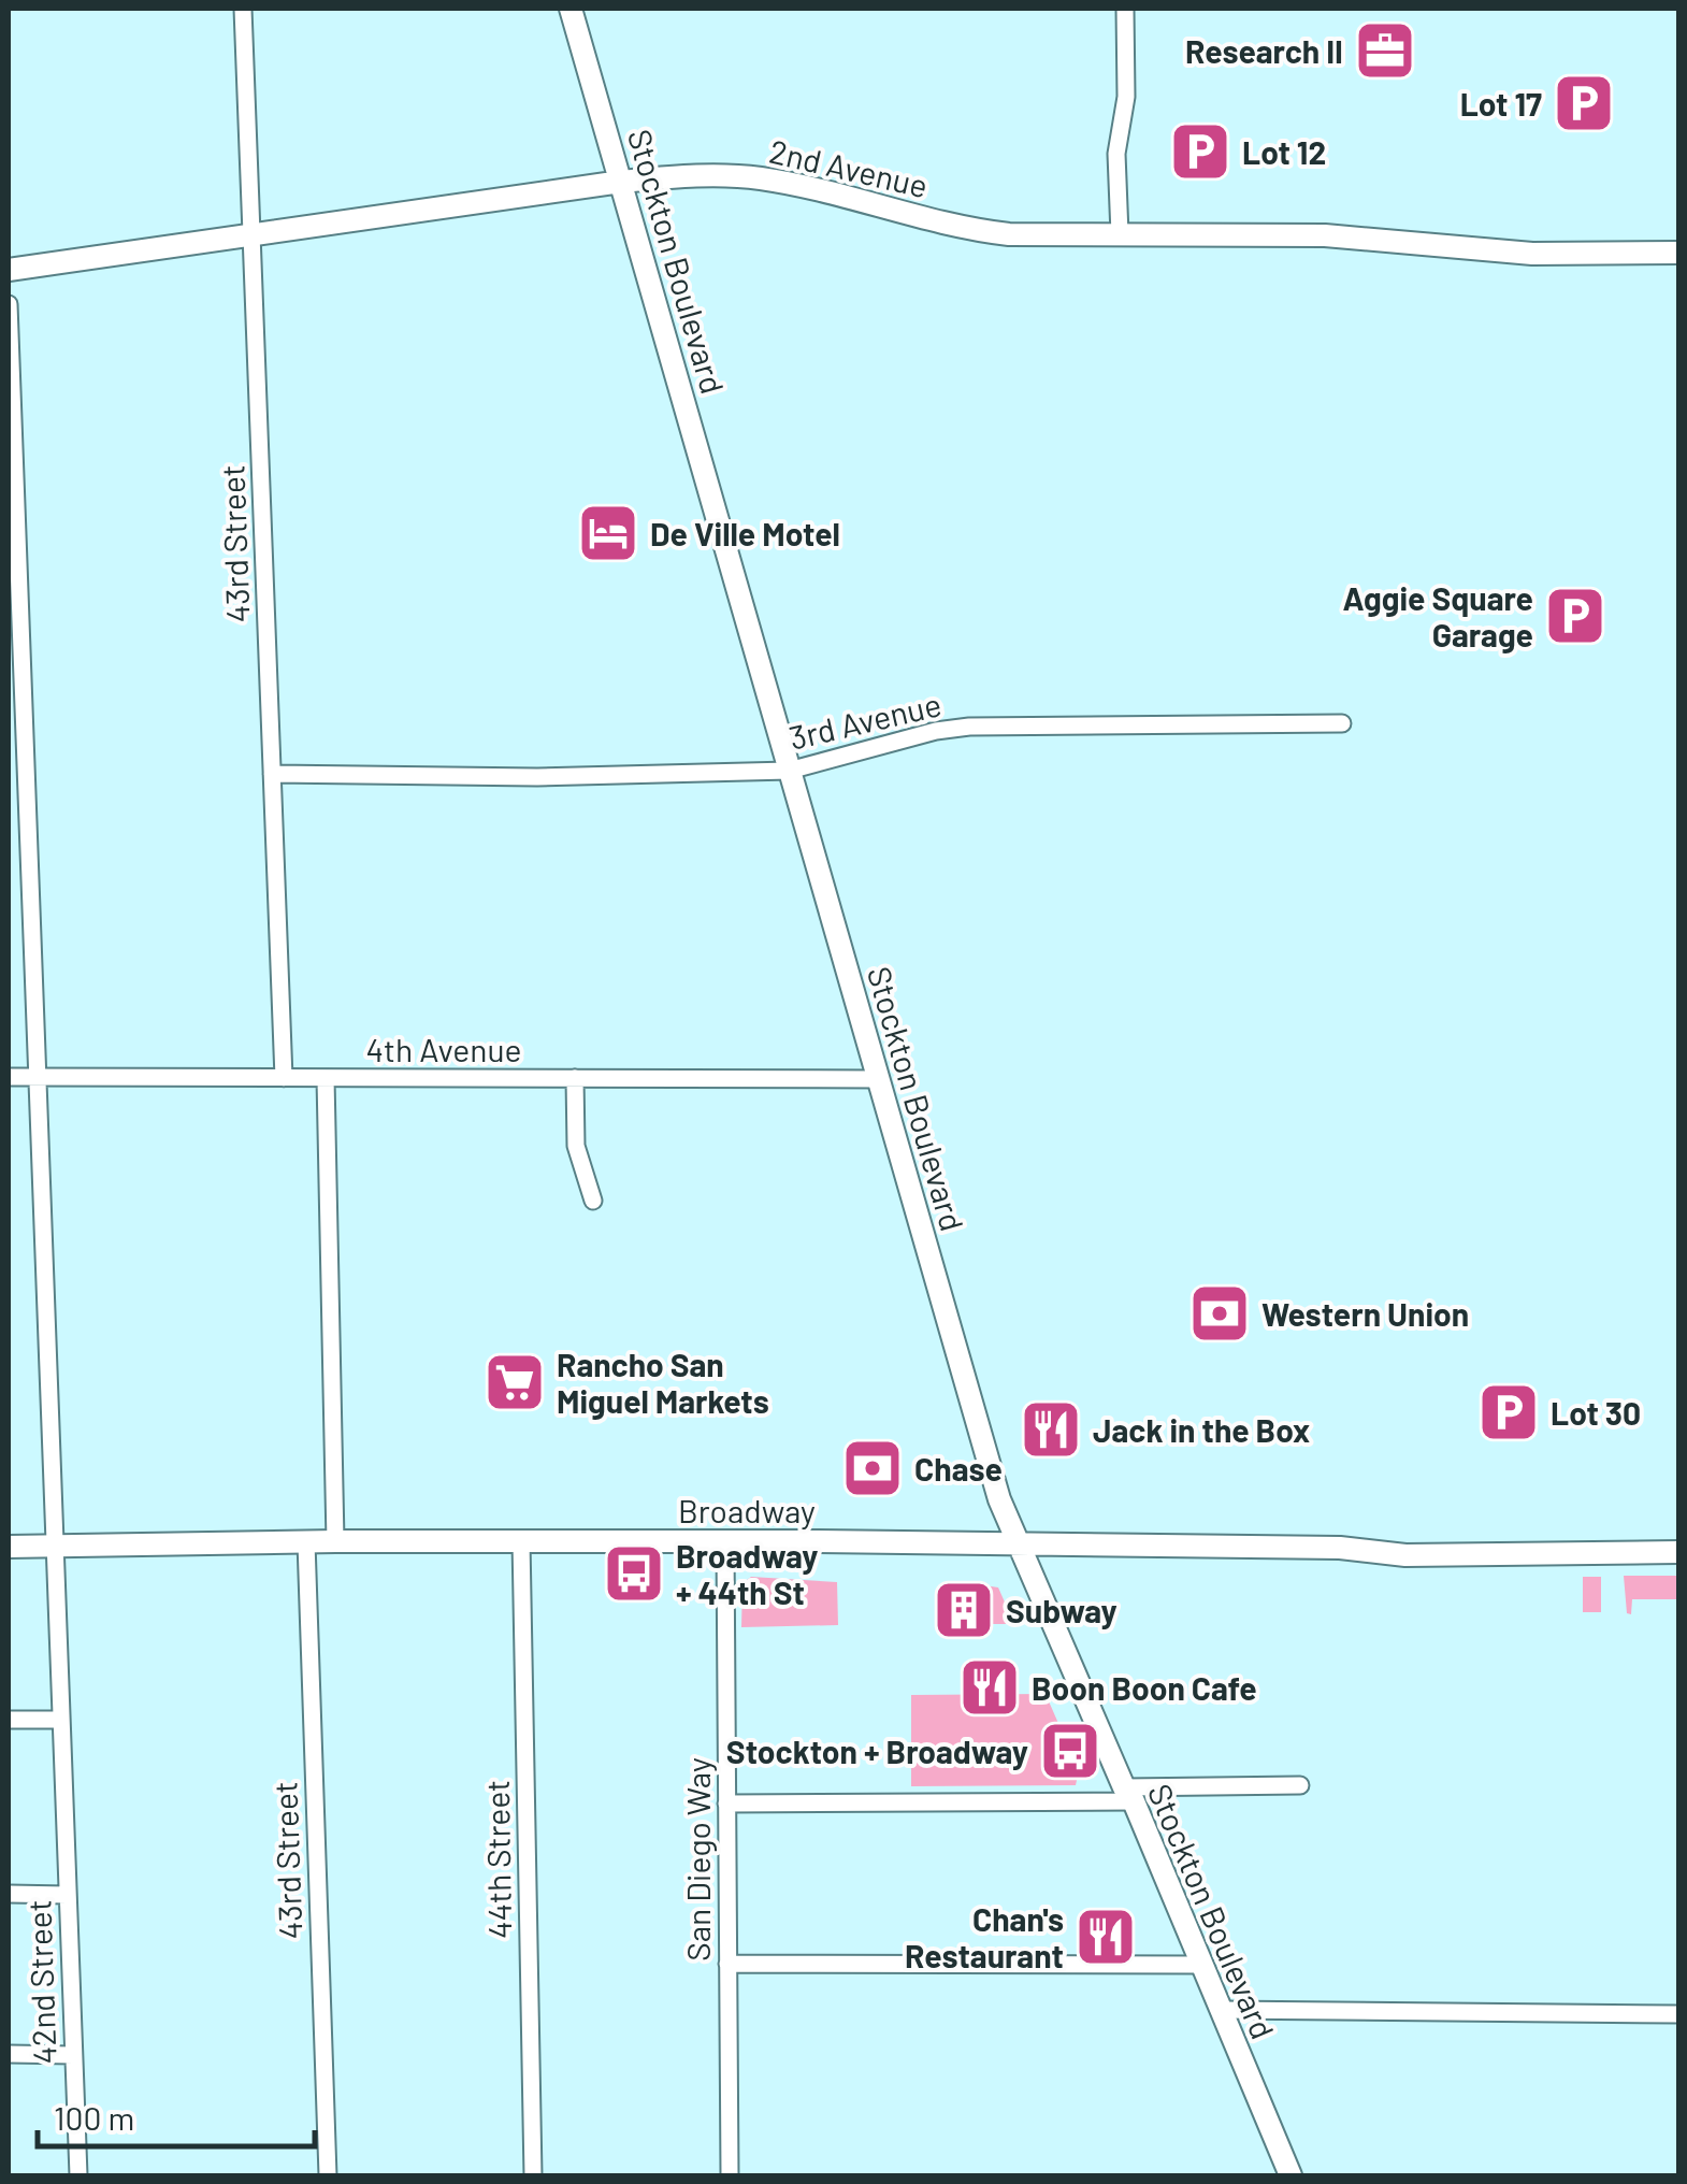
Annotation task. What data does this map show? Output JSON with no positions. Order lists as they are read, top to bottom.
{
  "streets": {
    "main road": ["2nd Avenue", "Stockton Boulevard", "Broadway"],
    "street": [
      "43rd Street",
      "3rd Avenue",
      "4th Avenue",
      "44th Street",
      "San Diego Way",
      "42nd Street"
    ]
  },
  "crossings": [
    ["2nd Avenue", "Stockton Boulevard"],
    ["2nd Avenue", "43rd Street"],
    ["Stockton Boulevard", "3rd Avenue"],
    ["Stockton Boulevard", "4th Avenue"],
    ["Stockton Boulevard", "Broadway"],
    ["43rd Street", "3rd Avenue"],
    ["43rd Street", "4th Avenue"],
    ["43rd Street", "Broadway"],
    ["4th Avenue", "42nd Street"],
    ["Broadway", "44th Street"],
    ["Broadway", "San Diego Way"],
    ["Broadway", "42nd Street"]
  ],
  "places": {
    "office": ["Research II"],
    "parking": [
      "Lot 17",
      "Lot 12",
      "Aggie Square Garage",
      "Lot 30"
    ],
    "hotel": ["De Ville Motel"],
    "bank": ["Western Union", "Chase"],
    "supermarket": ["Rancho San Miguel Markets"],
    "restaurant": ["Jack in the Box", "Boon Boon Cafe", "Chan's Restaurant"],
    "bus stop": ["Broadway + 44th St", "Stockton + Broadway"],
    "building": ["Subway"]
  },
  "scale_bar": "100 m"
}
